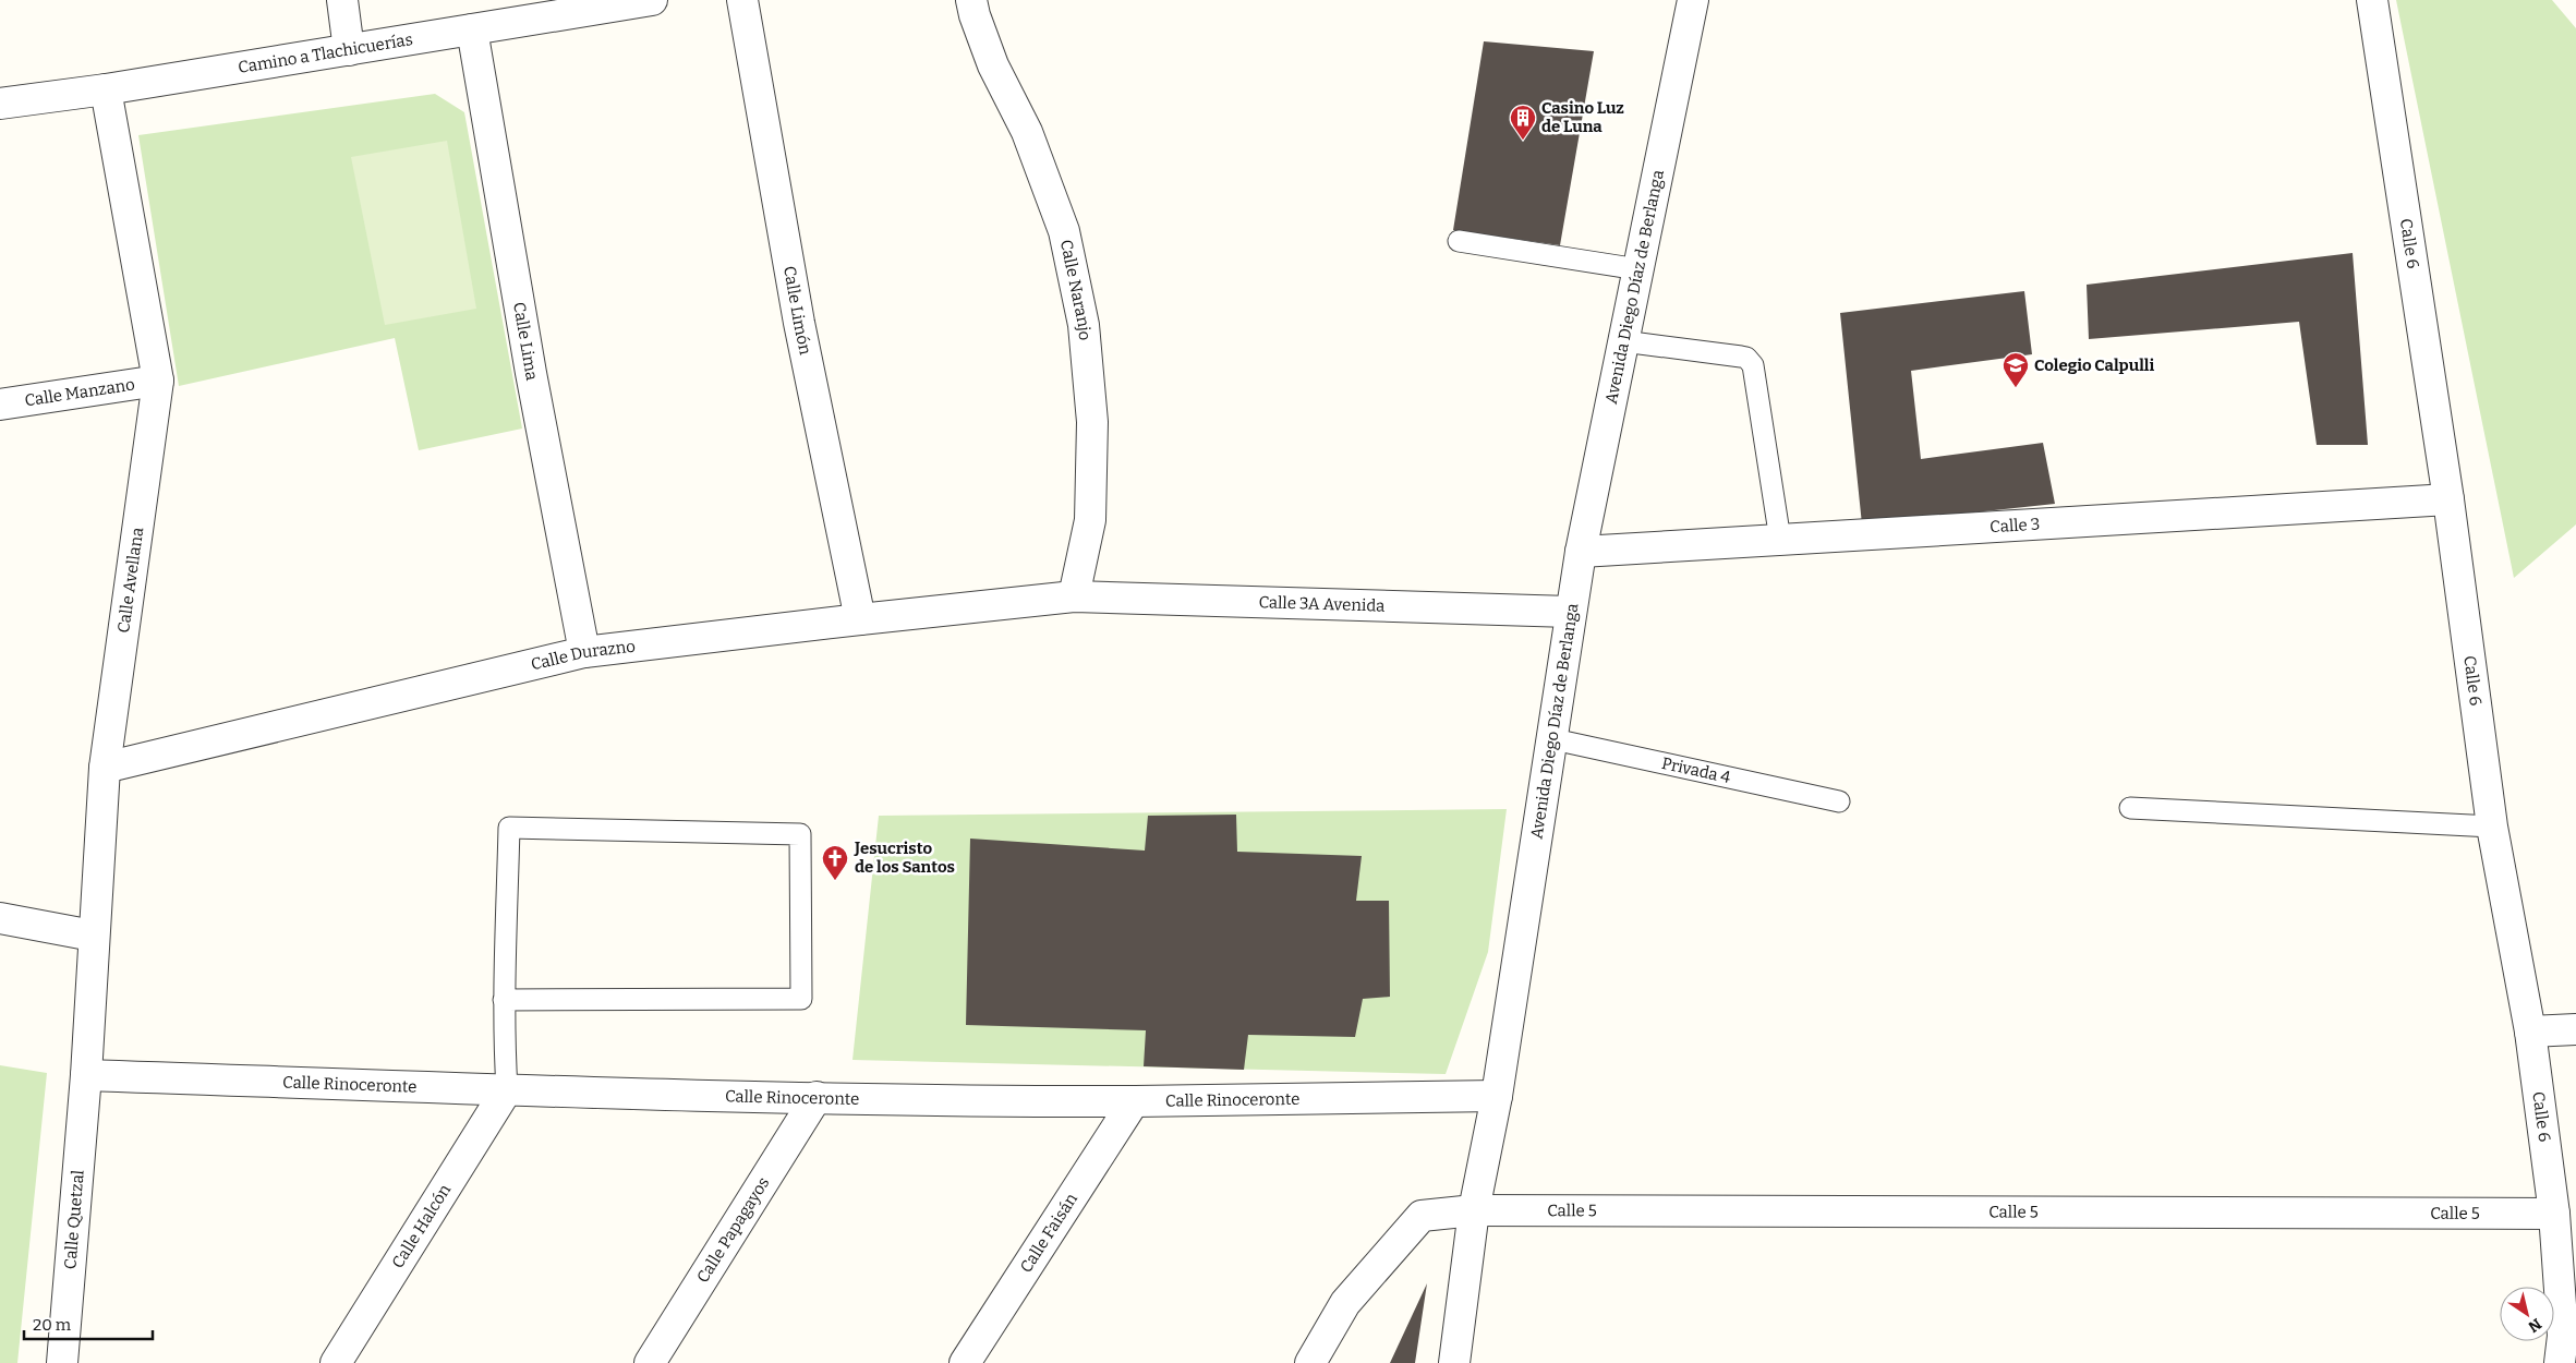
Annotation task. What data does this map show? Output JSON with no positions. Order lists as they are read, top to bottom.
{
  "streets": {
    "street": [
      "Camino a Tlachicuerías",
      "Calle 6",
      "Avenida Diego Díaz de Berlanga",
      "Calle Naranjo",
      "Calle Limón",
      "Calle Lima",
      "Calle Manzano",
      "Calle 3",
      "Calle Avellana",
      "Calle 3A Avenida",
      "Calle Durazno",
      "Calle Rinoceronte",
      "Calle 5",
      "Calle Quetzal",
      "Calle Halcón",
      "Calle Papagayos",
      "Calle Faisán"
    ],
    "lane": ["Privada 4"]
  },
  "crossings": [
    ["Camino a Tlachicuerías", "Calle Lima"],
    ["Camino a Tlachicuerías", "Calle Avellana"],
    ["Calle 6", "Calle 3"],
    ["Calle 6", "Calle 5"],
    ["Avenida Diego Díaz de Berlanga", "Calle 3"],
    ["Avenida Diego Díaz de Berlanga", "Calle 3A Avenida"],
    ["Avenida Diego Díaz de Berlanga", "Privada 4"],
    ["Avenida Diego Díaz de Berlanga", "Calle Rinoceronte"],
    ["Avenida Diego Díaz de Berlanga", "Calle 5"],
    ["Calle Naranjo", "Calle 3A Avenida"],
    ["Calle Naranjo", "Calle Durazno"],
    ["Calle Limón", "Calle Durazno"],
    ["Calle Lima", "Calle Durazno"],
    ["Calle Manzano", "Calle Avellana"],
    ["Calle Avellana", "Calle Durazno"],
    ["Calle Avellana", "Calle Rinoceronte"],
    ["Calle Avellana", "Calle Quetzal"],
    ["Calle 3A Avenida", "Calle Durazno"],
    ["Calle Rinoceronte", "Calle Quetzal"],
    ["Calle Rinoceronte", "Calle Halcón"],
    ["Calle Rinoceronte", "Calle Papagayos"],
    ["Calle Rinoceronte", "Calle Faisán"]
  ],
  "places": {
    "building": ["Casino Luz de Luna"],
    "school or university": ["Colegio Calpulli"],
    "church": ["Jesucristo de los Santos"]
  },
  "scale_bar": "20 m",
  "north": "bottom right"
}
